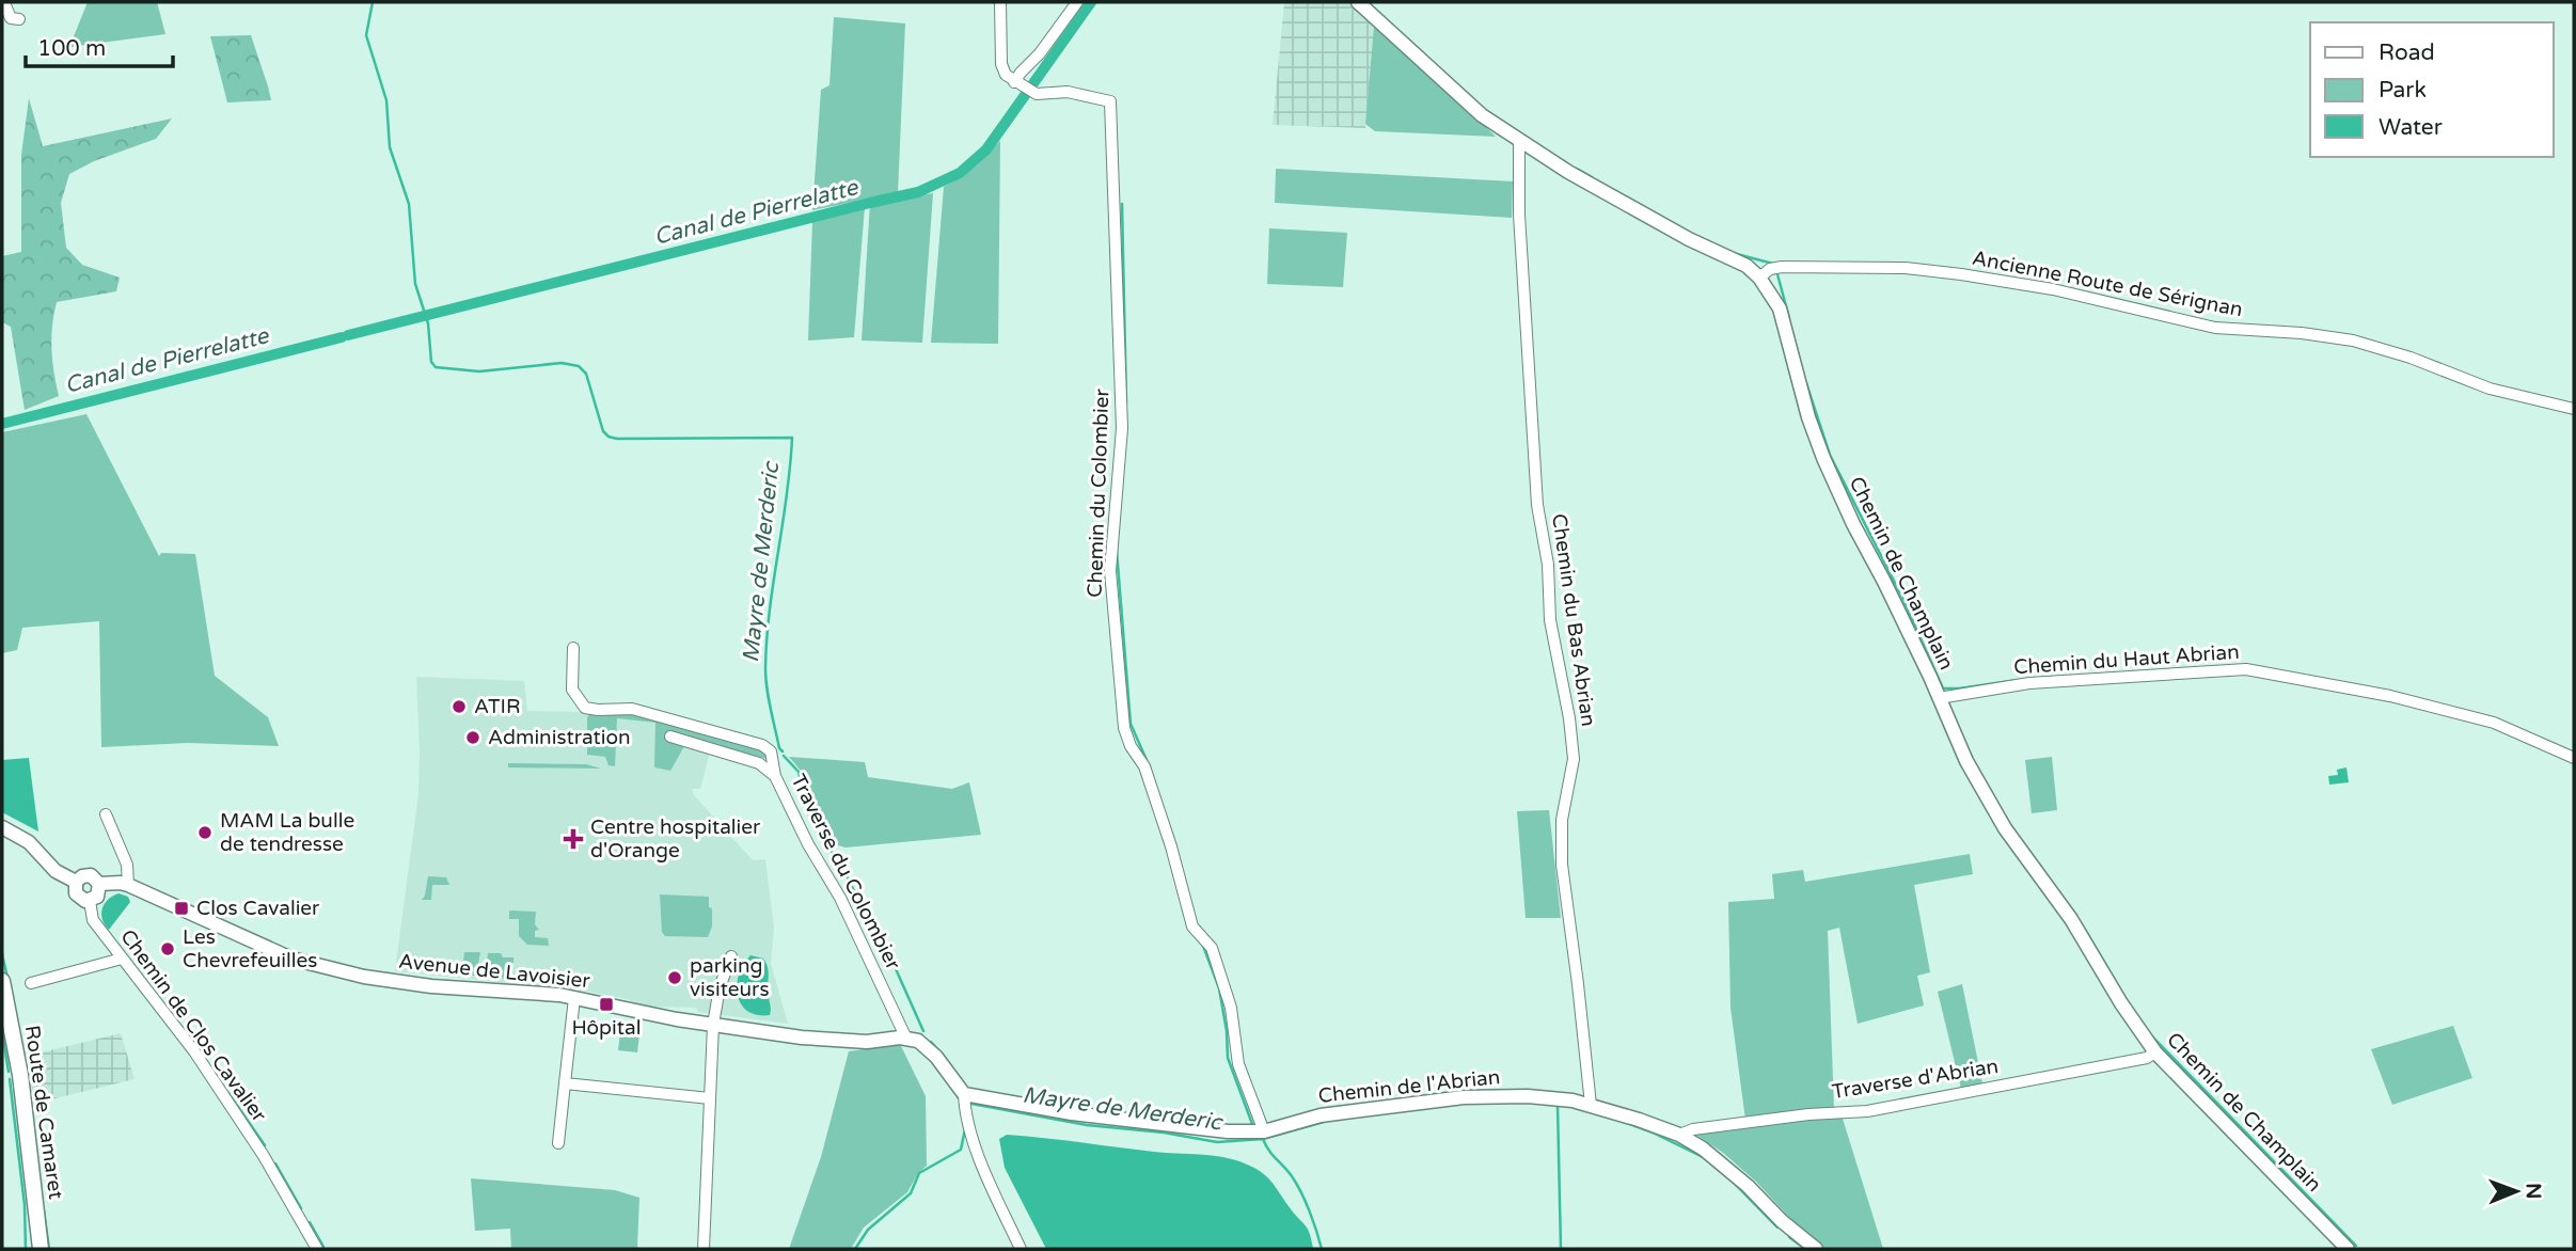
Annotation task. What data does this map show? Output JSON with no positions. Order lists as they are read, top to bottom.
{
  "streets": {
    "main road": ["Route de Camaret"],
    "street": [
      "Ancienne Route de Sérignan",
      "Chemin du Colombier",
      "Chemin de Champlain",
      "Chemin du Bas Abrian",
      "Chemin du Haut Abrian",
      "Traverse du Colombier",
      "Avenue de Lavoisier",
      "Chemin de Clos Cavalier",
      "Traverse d'Abrian",
      "Chemin de l'Abrian"
    ]
  },
  "crossings": [
    ["Ancienne Route de Sérignan", "Chemin de Champlain"],
    ["Chemin du Colombier", "Chemin de l'Abrian"],
    ["Chemin de Champlain", "Chemin du Bas Abrian"],
    ["Chemin de Champlain", "Chemin du Haut Abrian"],
    ["Chemin de Champlain", "Traverse d'Abrian"],
    ["Chemin du Bas Abrian", "Chemin de l'Abrian"],
    ["Traverse du Colombier", "Avenue de Lavoisier"],
    ["Avenue de Lavoisier", "Chemin de Clos Cavalier"],
    ["Traverse d'Abrian", "Chemin de l'Abrian"]
  ],
  "water": ["Canal de Pierrelatte", "Mayre de Merderic"],
  "places": {
    "other": [
      "ATIR",
      "Administration",
      "MAM La bulle de tendresse",
      "Les Chevrefeuilles",
      "parking visiteurs"
    ],
    "health": ["Centre hospitalier d'Orange"],
    "transit": ["Clos Cavalier", "Hôpital"]
  },
  "legend": ["Road", "Park", "Water"],
  "scale_bar": "100 m",
  "north": "right"
}
